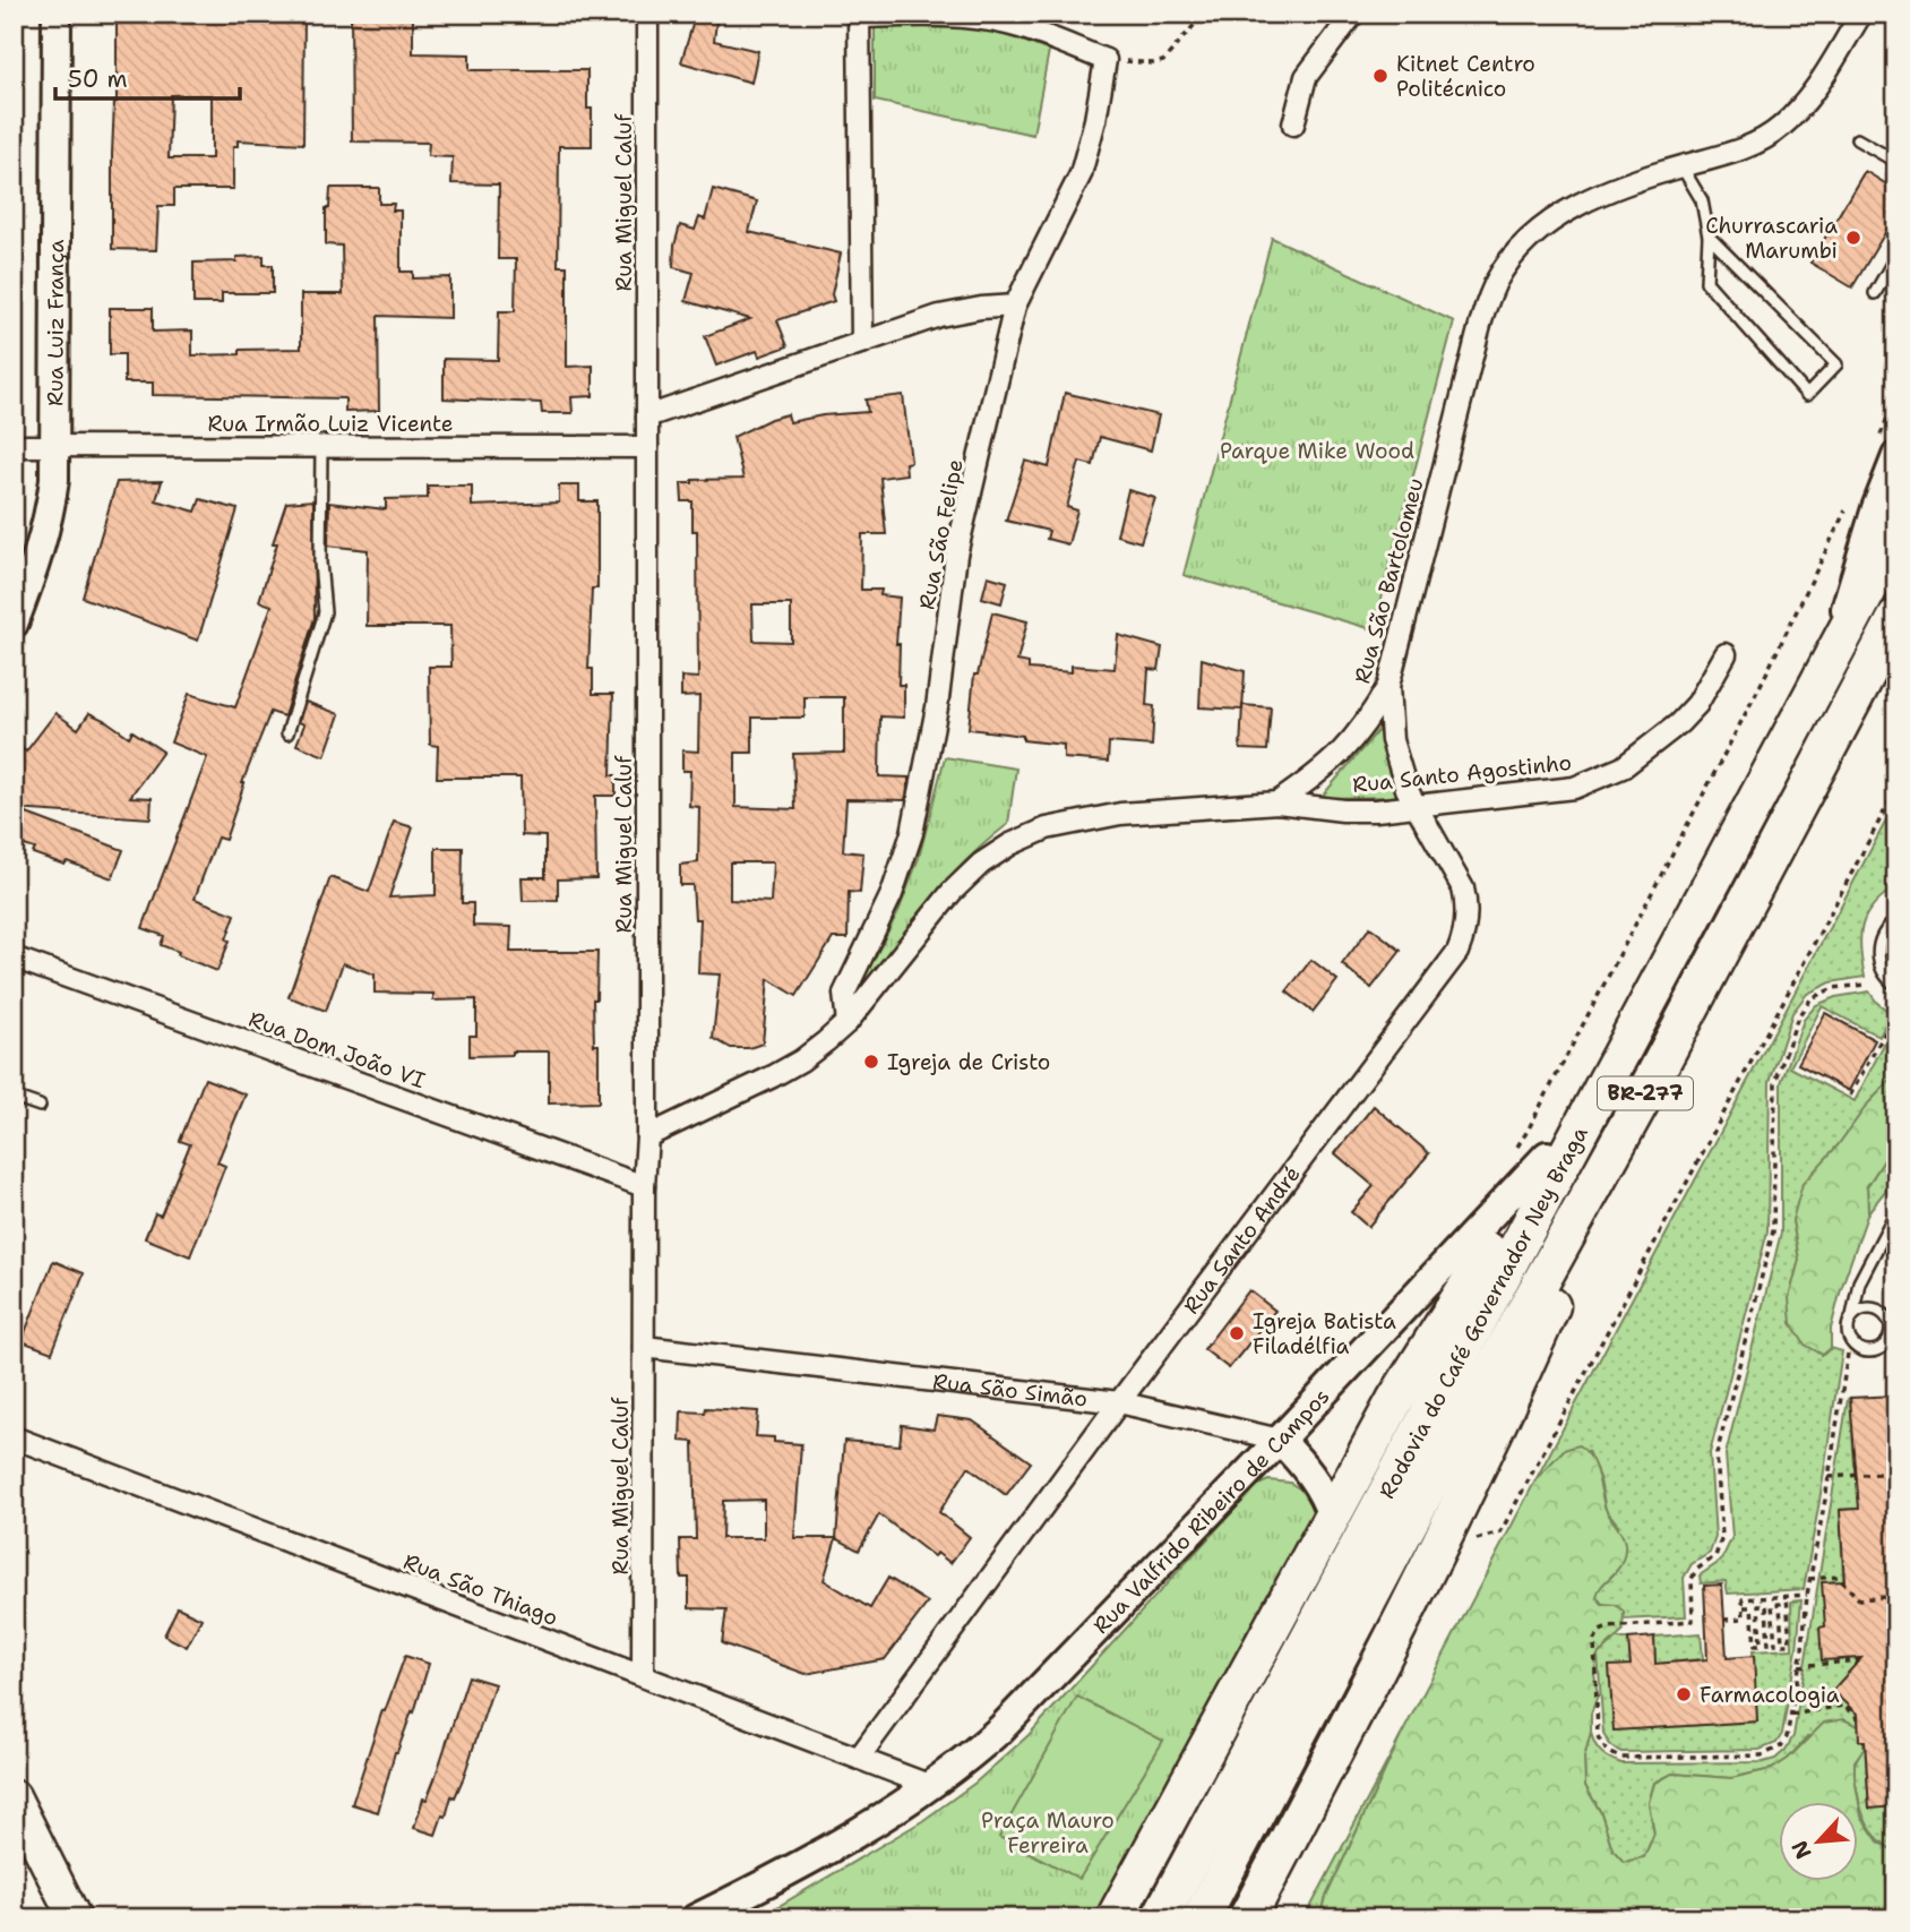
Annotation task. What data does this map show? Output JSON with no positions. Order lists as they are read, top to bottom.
{
  "streets": {
    "highway": ["BR-277", "Rodovia do Café Governador Ney Braga"],
    "street": [
      "Rua Miguel Caluf",
      "Rua Luiz França",
      "Rua Irmão Luiz Vicente",
      "Rua São Felipe",
      "Rua São Bartolomeu",
      "Rua Santo Agostinho",
      "Rua Dom João VI",
      "Rua Santo André",
      "Rua São Simão",
      "Rua Valfrido Ribeiro de Campos",
      "Rua São Thiago"
    ]
  },
  "crossings": [
    ["Rua Miguel Caluf", "Rua Irmão Luiz Vicente"],
    ["Rua Miguel Caluf", "Rua Santo Agostinho"],
    ["Rua Miguel Caluf", "Rua Dom João VI"],
    ["Rua Miguel Caluf", "Rua São Simão"],
    ["Rua Miguel Caluf", "Rua São Thiago"],
    ["Rua Luiz França", "Rua Irmão Luiz Vicente"],
    ["Rua São Felipe", "Rua Santo Agostinho"],
    ["Rua São Bartolomeu", "Rua Santo Agostinho"],
    ["Rua São Bartolomeu", "Rua Santo André"],
    ["Rua Santo Agostinho", "Rua Santo André"],
    ["Rua Santo André", "Rua São Simão"],
    ["Rua Santo André", "Rua São Thiago"],
    ["Rua São Simão", "Rua Valfrido Ribeiro de Campos"],
    ["Rua Valfrido Ribeiro de Campos", "Rua São Thiago"]
  ],
  "parks": ["Parque Mike Wood", "Praça Mauro Ferreira"],
  "places": [
    "Kitnet Centro Politécnico",
    "Churrascaria Marumbi",
    "Igreja de Cristo",
    "Igreja Batista Filadélfia",
    "Farmacologia"
  ],
  "scale_bar": "50 m",
  "north": "bottom left"
}
